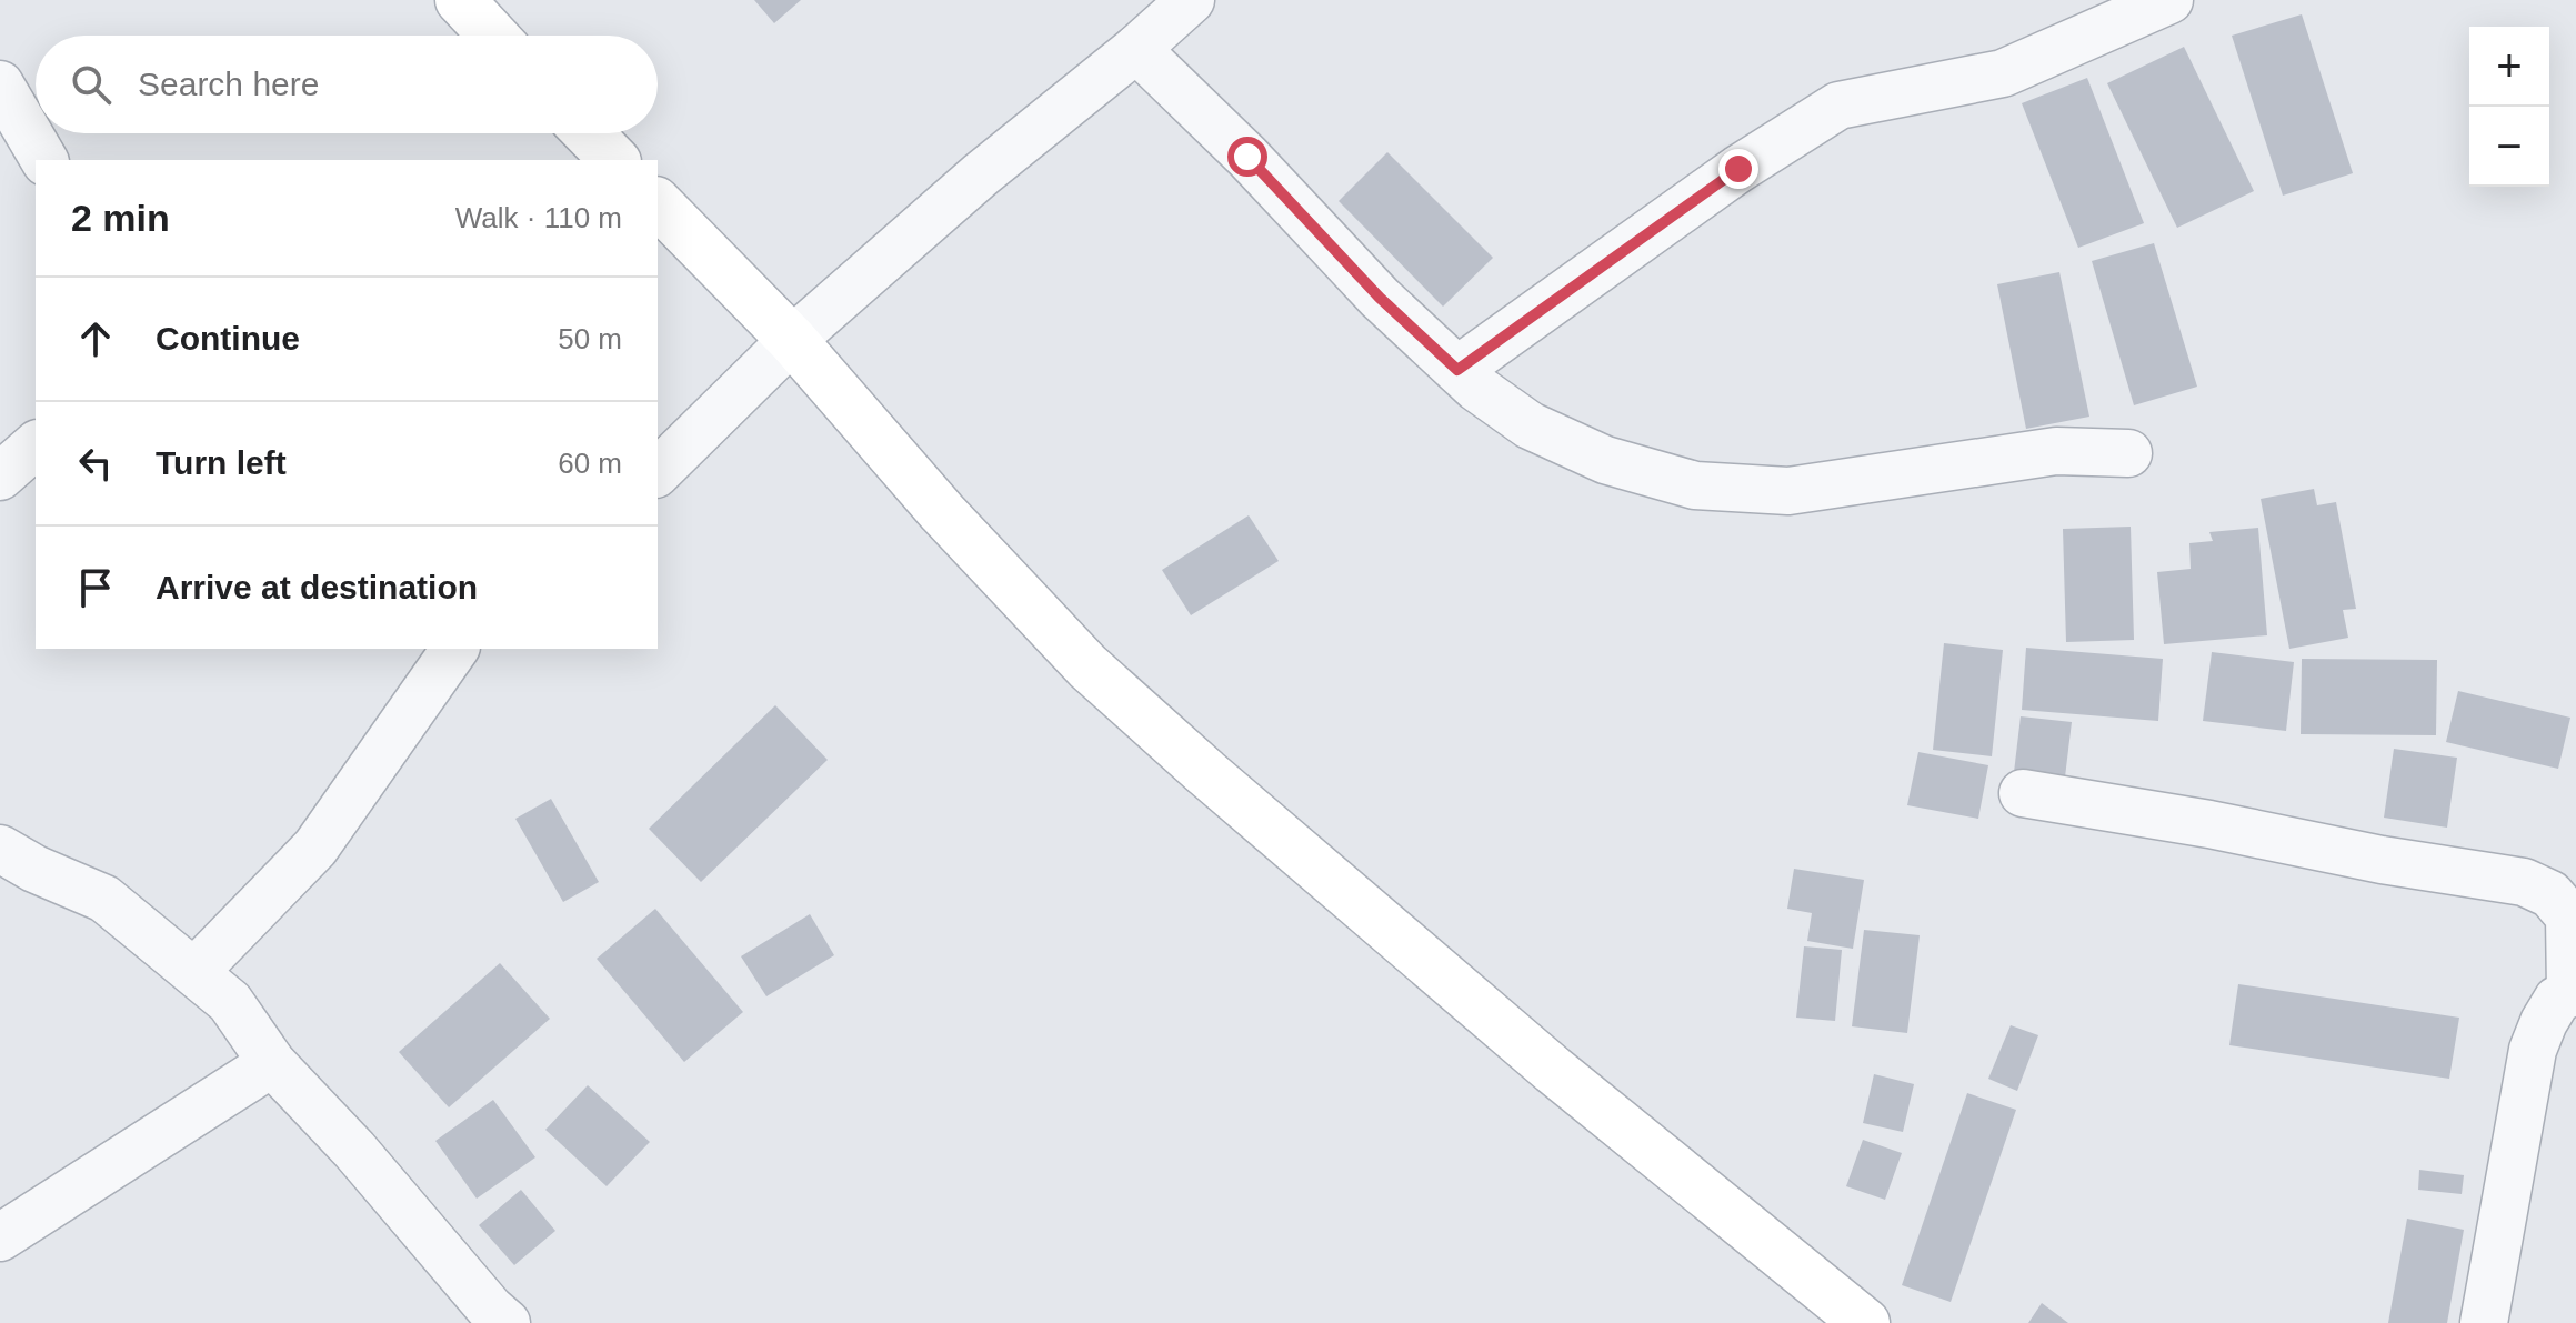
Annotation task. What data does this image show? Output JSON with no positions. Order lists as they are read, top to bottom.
{
  "page": {
    "map_buttons": ["+", "−"],
    "search": "Search here",
    "heading": ["2 min", "Walk · 110 m"],
    "list": [
      ["Continue", "50 m"],
      ["Turn left", "60 m"],
      "Arrive at destination"
    ]
  }
}
